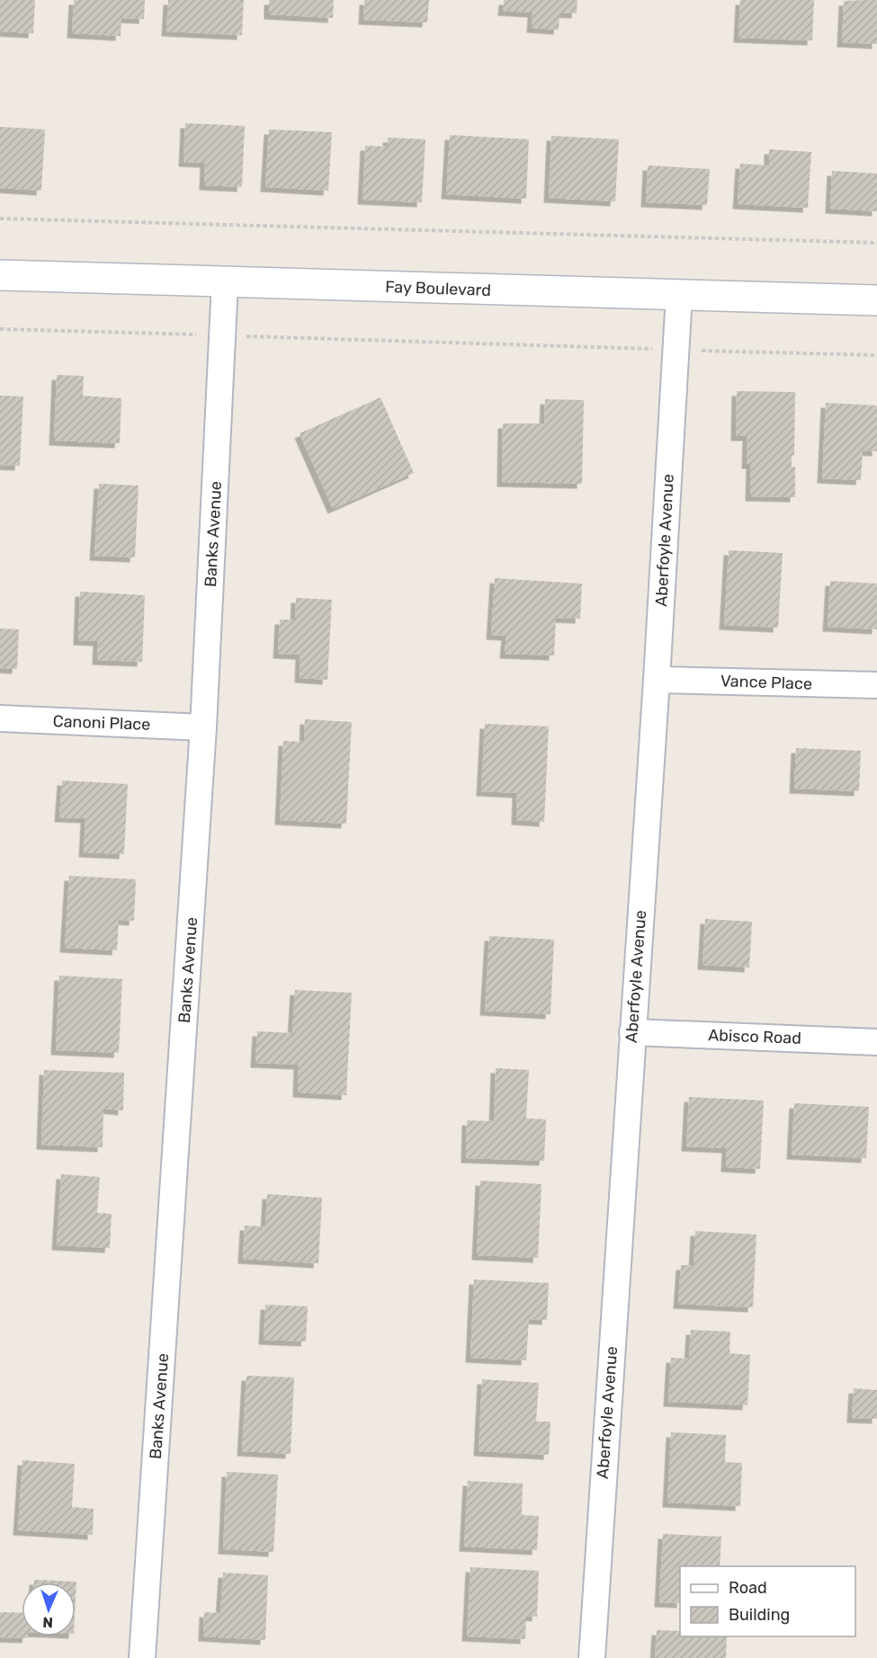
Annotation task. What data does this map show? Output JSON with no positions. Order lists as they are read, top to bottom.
{
  "streets": {
    "street": [
      "Fay Boulevard",
      "Banks Avenue",
      "Aberfoyle Avenue",
      "Vance Place",
      "Canoni Place",
      "Abisco Road"
    ]
  },
  "crossings": [
    ["Fay Boulevard", "Banks Avenue"],
    ["Fay Boulevard", "Aberfoyle Avenue"],
    ["Banks Avenue", "Canoni Place"],
    ["Aberfoyle Avenue", "Vance Place"],
    ["Aberfoyle Avenue", "Abisco Road"]
  ],
  "legend": ["Road", "Building"],
  "north": "bottom"
}
